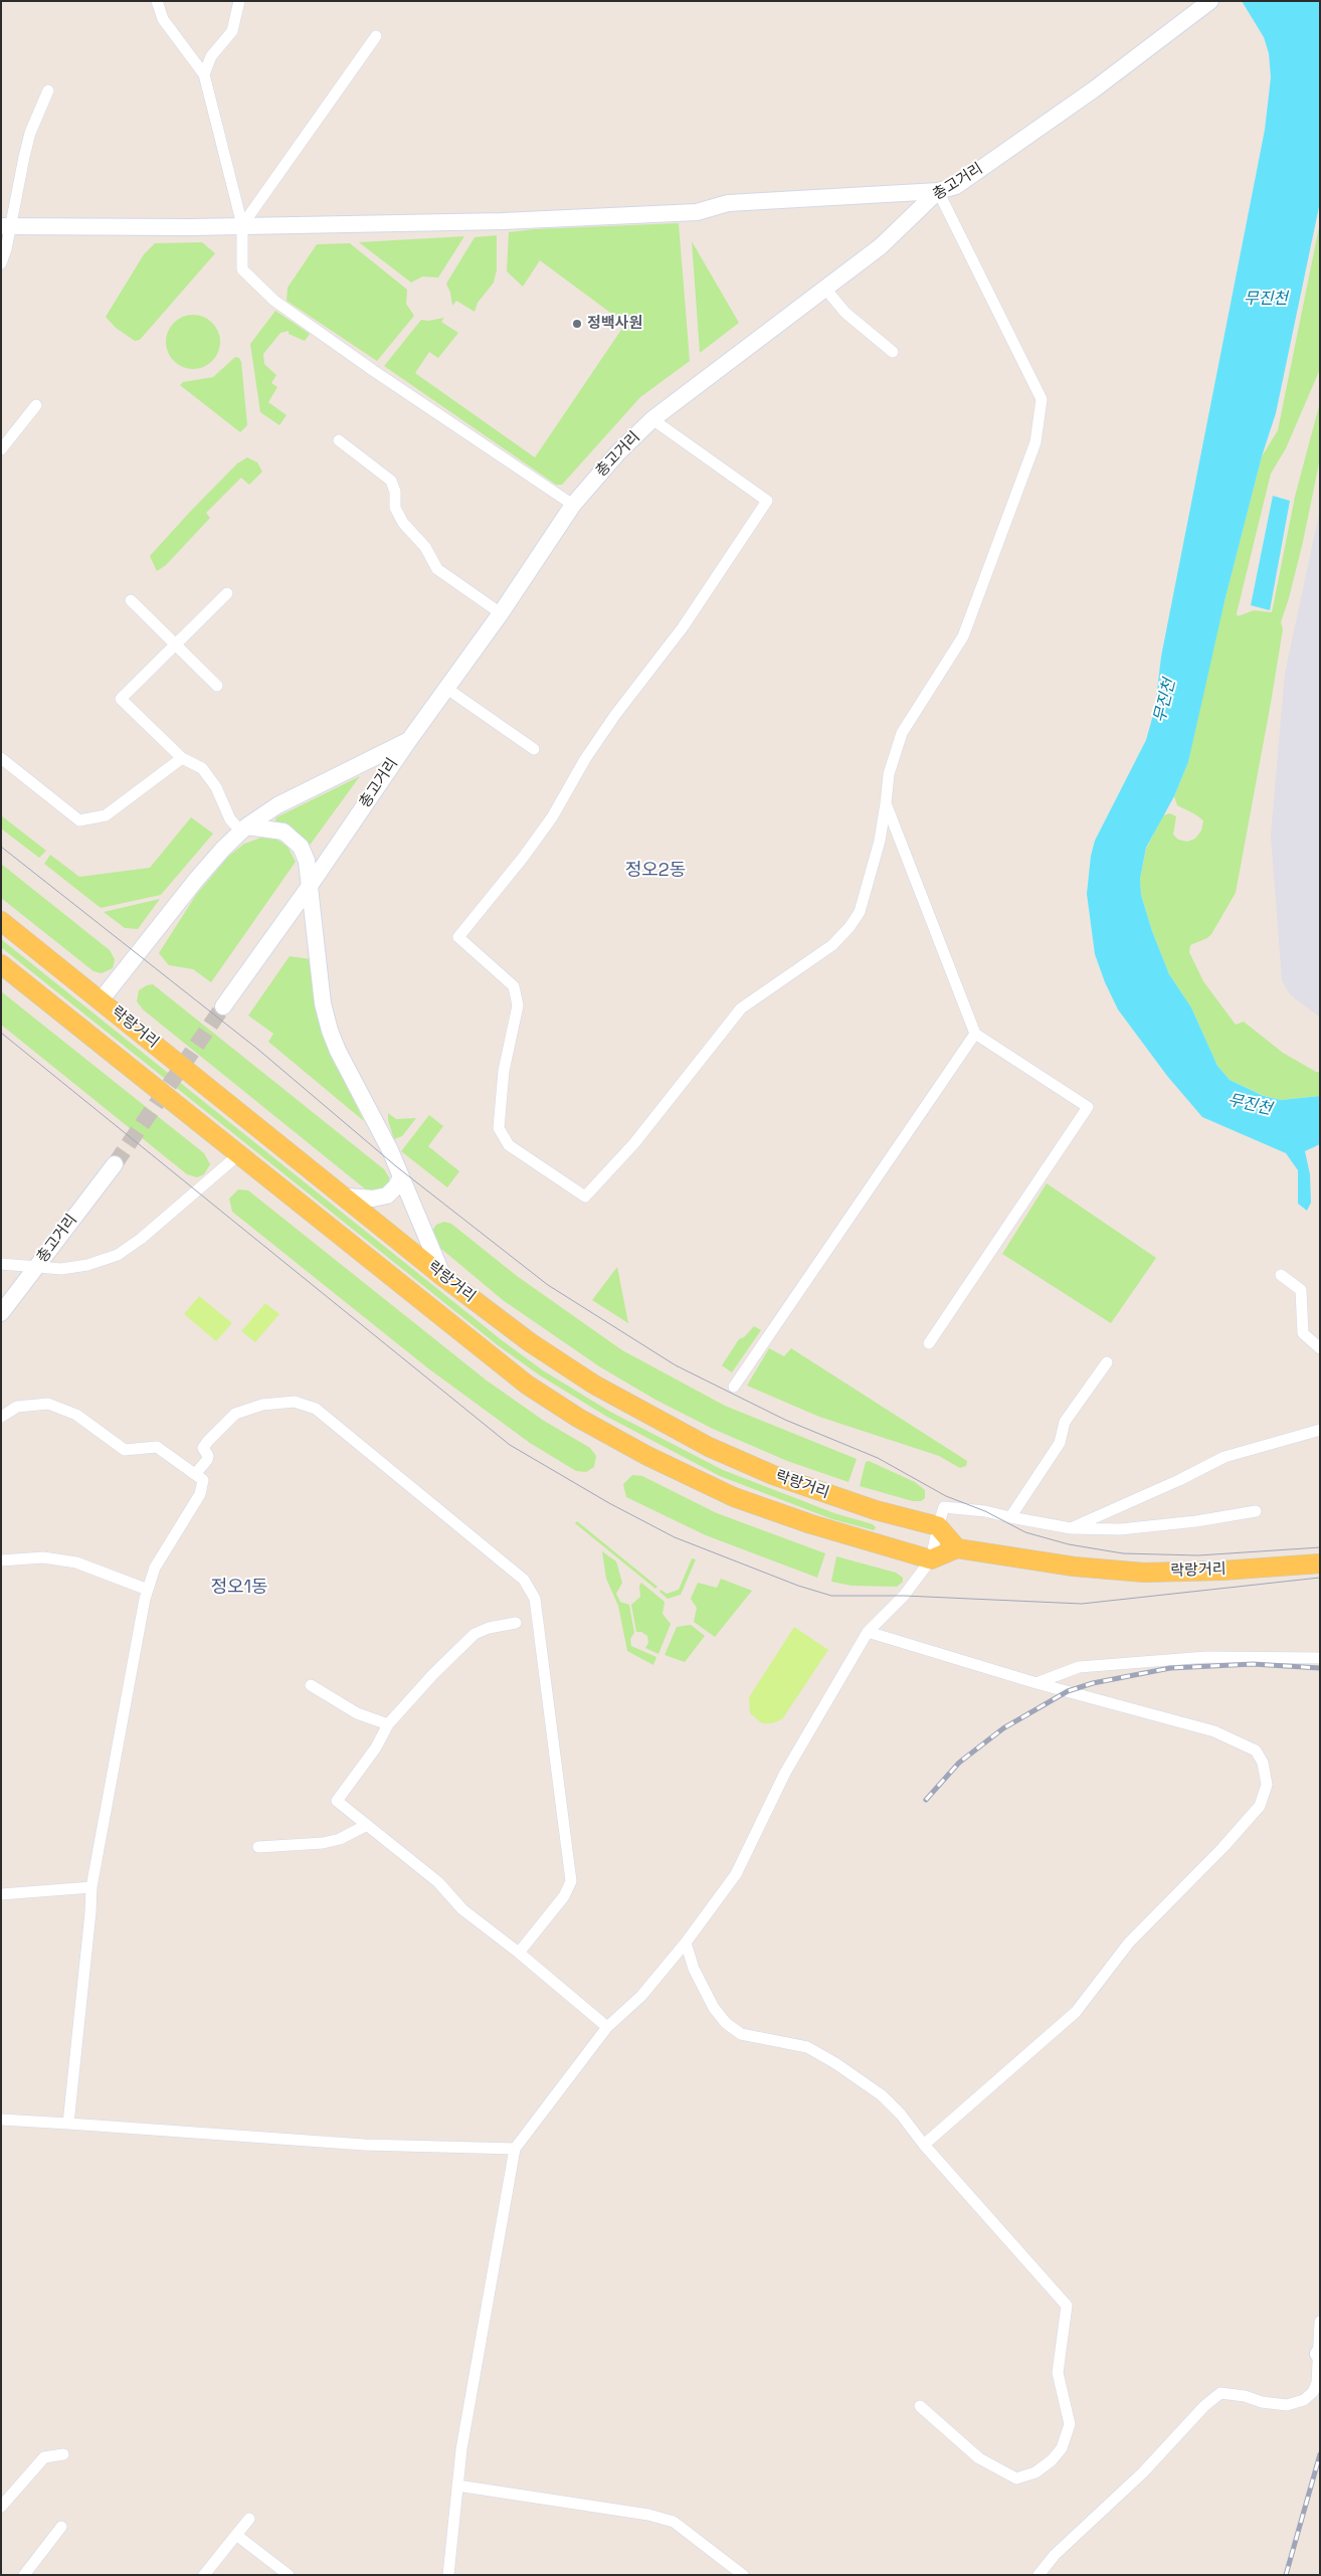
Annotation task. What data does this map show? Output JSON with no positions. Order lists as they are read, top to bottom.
{
  "streets": {
    "main road": ["총고거리", "락랑거리"]
  },
  "districts": ["정오2동", "정오1동"],
  "water": ["무진천"],
  "places": ["정백사원"]
}
